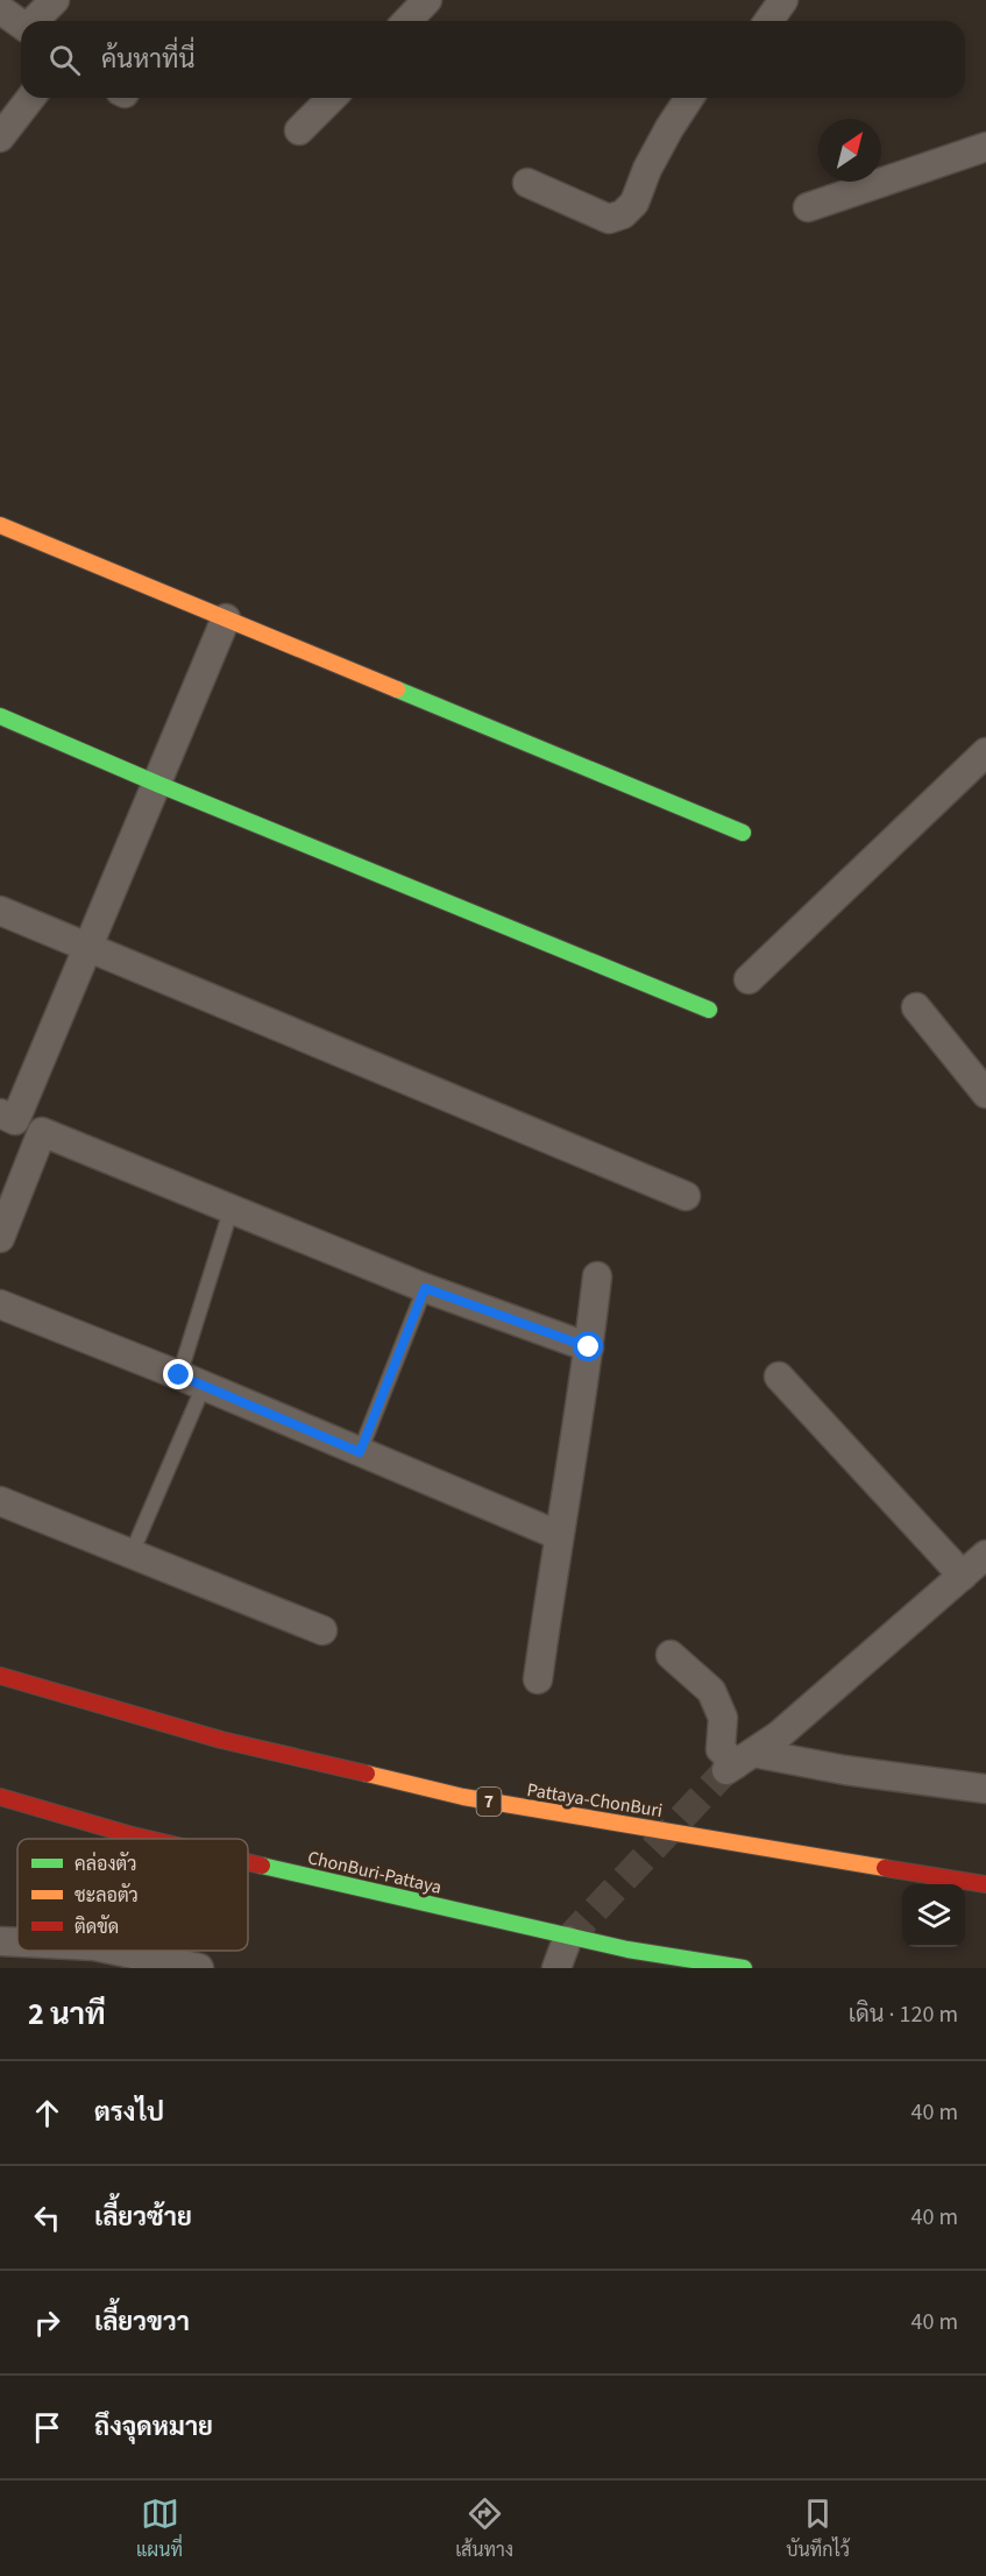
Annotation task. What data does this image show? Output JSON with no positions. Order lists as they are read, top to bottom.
{
  "streets": {
    "main road": ["Pattaya-ChonBuri", "7", "ChonBuri-Pattaya"]
  },
  "legend": ["คล่องตัว", "ชะลอตัว", "ติดขัด"],
  "north": "top right",
  "page": {
    "search": "ค้นหาที่นี่",
    "heading": ["2 นาที", "เดิน · 120 m"],
    "list": [
      ["ตรงไป", "40 m"],
      ["เลี้ยวซ้าย", "40 m"],
      ["เลี้ยวขวา", "40 m"],
      "ถึงจุดหมาย"
    ],
    "nav": ["แผนที่", "เส้นทาง", "บันทึกไว้"]
  }
}
